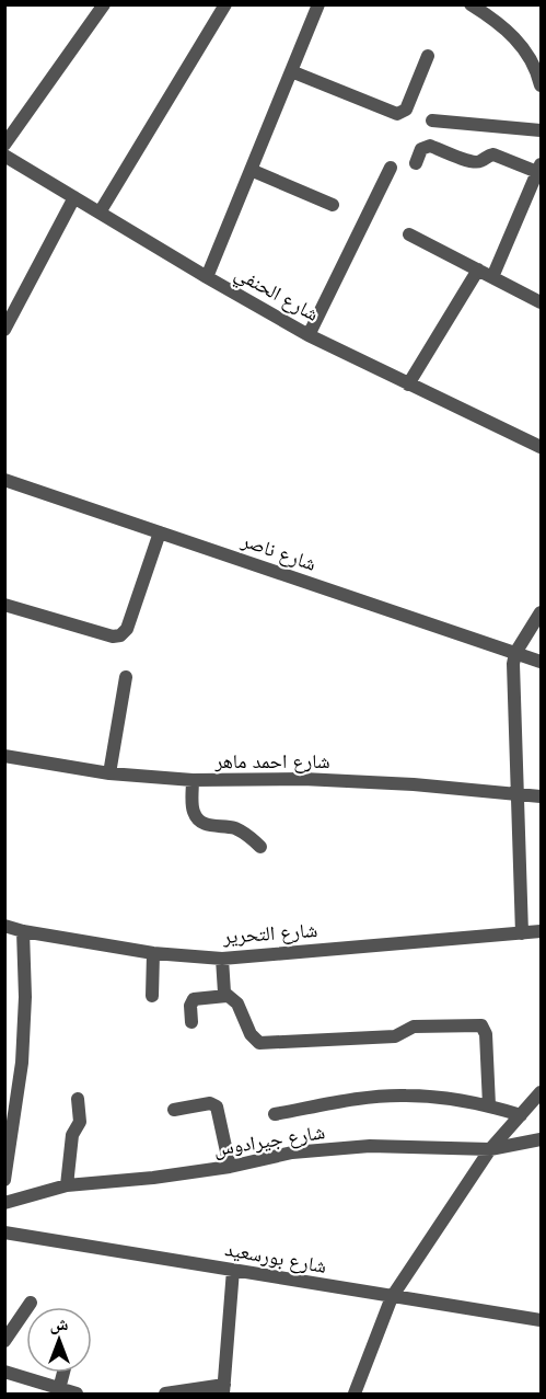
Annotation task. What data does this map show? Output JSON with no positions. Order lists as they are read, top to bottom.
{
  "streets": {
    "street": [
      "شارع الحنفي",
      "شارع ناصر",
      "شارع احمد ماهر",
      "شارع التحرير",
      "شارع جيرادوس",
      "شارع بورسعيد"
    ]
  },
  "north": "top"
}
